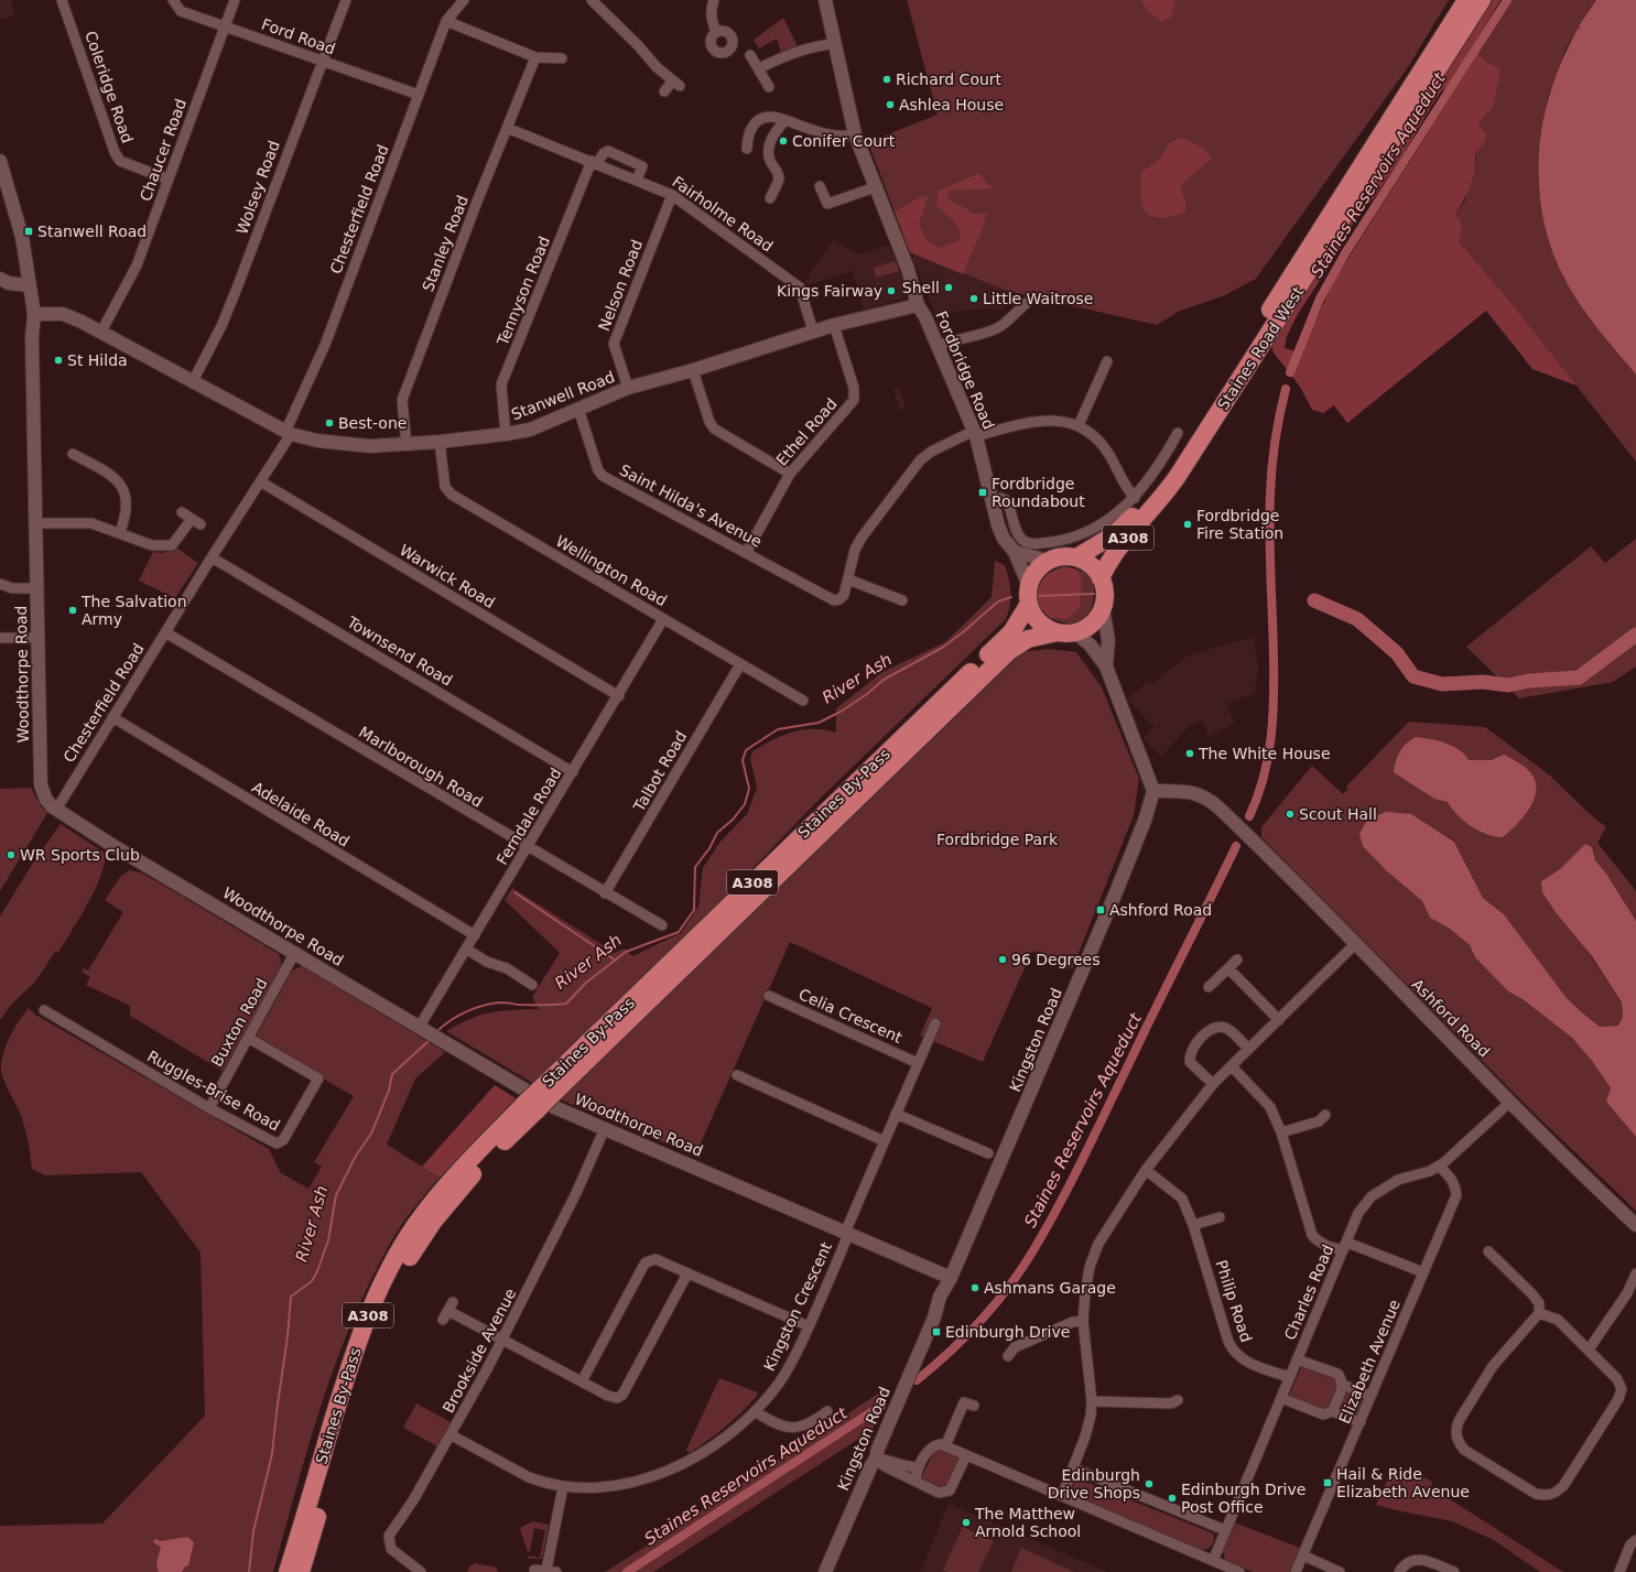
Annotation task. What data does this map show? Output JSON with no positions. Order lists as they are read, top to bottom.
{
  "streets": {
    "highway": ["Staines Road West", "A308", "Staines By-Pass"],
    "street": [
      "Ford Road",
      "Coleridge Road",
      "Chaucer Road",
      "Wolsey Road",
      "Chesterfield Road",
      "Fairholme Road",
      "Stanley Road",
      "Nelson Road",
      "Tennyson Road",
      "Fordbridge Road",
      "Stanwell Road",
      "Ethel Road",
      "Saint Hilda's Avenue",
      "Wellington Road",
      "Warwick Road",
      "Townsend Road",
      "Woodthorpe Road",
      "Marlborough Road",
      "Talbot Road",
      "Adelaide Road",
      "Ferndale Road",
      "Celia Crescent",
      "Ashford Road",
      "Buxton Road",
      "Kingston Road",
      "Ruggles-Brise Road",
      "Charles Road",
      "Philip Road",
      "Kingston Crescent",
      "Brookside Avenue",
      "Elizabeth Avenue"
    ]
  },
  "crossings": [
    ["Ford Road", "Chaucer Road"],
    ["Ford Road", "Wolsey Road"],
    ["Ford Road", "Chesterfield Road"],
    ["Coleridge Road", "Chaucer Road"],
    ["Chaucer Road", "Stanwell Road"],
    ["Wolsey Road", "Stanwell Road"],
    ["Chesterfield Road", "Stanwell Road"],
    ["Chesterfield Road", "Warwick Road"],
    ["Chesterfield Road", "Townsend Road"],
    ["Chesterfield Road", "Woodthorpe Road"],
    ["Chesterfield Road", "Marlborough Road"],
    ["Chesterfield Road", "Adelaide Road"],
    ["Fairholme Road", "Stanley Road"],
    ["Fairholme Road", "Nelson Road"],
    ["Fairholme Road", "Tennyson Road"],
    ["Fairholme Road", "Stanwell Road"],
    ["Stanley Road", "Stanwell Road"],
    ["Nelson Road", "Stanwell Road"],
    ["Tennyson Road", "Stanwell Road"],
    ["Staines Road West", "Fordbridge Road"],
    ["Staines Road West", "Staines By-Pass"],
    ["Fordbridge Road", "Stanwell Road"],
    ["Fordbridge Road", "Staines By-Pass"],
    ["Stanwell Road", "Ethel Road"],
    ["Stanwell Road", "Saint Hilda's Avenue"],
    ["Stanwell Road", "Wellington Road"],
    ["Stanwell Road", "Woodthorpe Road"],
    ["Ethel Road", "Saint Hilda's Avenue"],
    ["Wellington Road", "Talbot Road"],
    ["Wellington Road", "Ferndale Road"],
    ["Warwick Road", "Ferndale Road"],
    ["Townsend Road", "Ferndale Road"],
    ["Woodthorpe Road", "Ferndale Road"],
    ["Woodthorpe Road", "Buxton Road"],
    ["Woodthorpe Road", "Kingston Road"],
    ["Woodthorpe Road", "Kingston Crescent"],
    ["Woodthorpe Road", "Brookside Avenue"],
    ["Marlborough Road", "Talbot Road"],
    ["Marlborough Road", "Ferndale Road"],
    ["Adelaide Road", "Ferndale Road"],
    ["Ashford Road", "Kingston Road"],
    ["Ashford Road", "Charles Road"],
    ["Buxton Road", "Ruggles-Brise Road"],
    ["Charles Road", "Philip Road"],
    ["Charles Road", "Elizabeth Avenue"],
    ["Kingston Crescent", "Brookside Avenue"]
  ],
  "water": ["Staines Reservoirs Aqueduct", "River Ash"],
  "parks": ["Fordbridge Park"],
  "places": {
    "other": [
      "Richard Court",
      "Ashlea House",
      "Conifer Court",
      "Shell",
      "Kings Fairway",
      "Little Waitrose",
      "St Hilda",
      "Best-one",
      "Fordbridge Fire Station",
      "The Salvation Army",
      "The White House",
      "Scout Hall",
      "WR Sports Club",
      "96 Degrees",
      "Ashmans Garage",
      "Edinburgh Drive Shops",
      "Edinburgh Drive Post Office",
      "The Matthew Arnold School"
    ],
    "transit": [
      "Stanwell Road",
      "Fordbridge Roundabout",
      "Ashford Road",
      "Edinburgh Drive",
      "Hail & Ride Elizabeth Avenue"
    ]
  }
}
